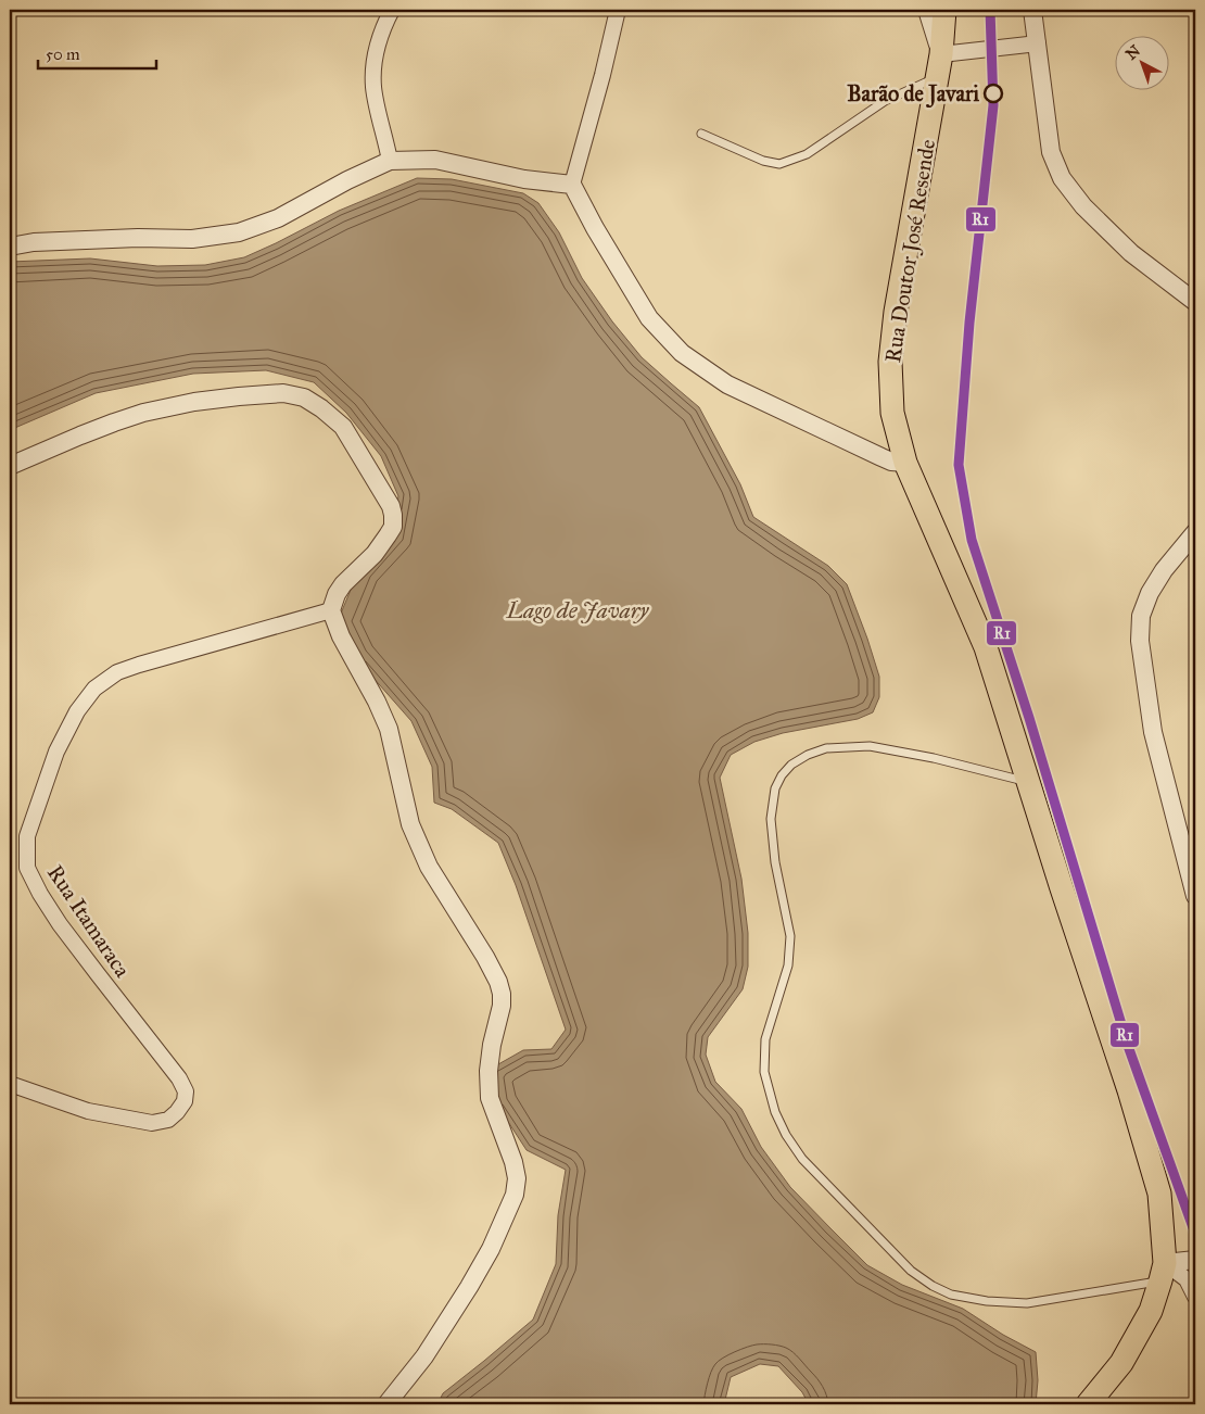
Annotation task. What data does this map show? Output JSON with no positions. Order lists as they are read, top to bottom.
{
  "streets": {
    "main road": ["Rua Doutor José Resende"],
    "street": ["Rua Itamaraca"]
  },
  "water": ["Lago de Javary"],
  "places": ["Barão de Javari"],
  "lines": ["transit line R1"],
  "scale_bar": "50 m",
  "north": "top left"
}
